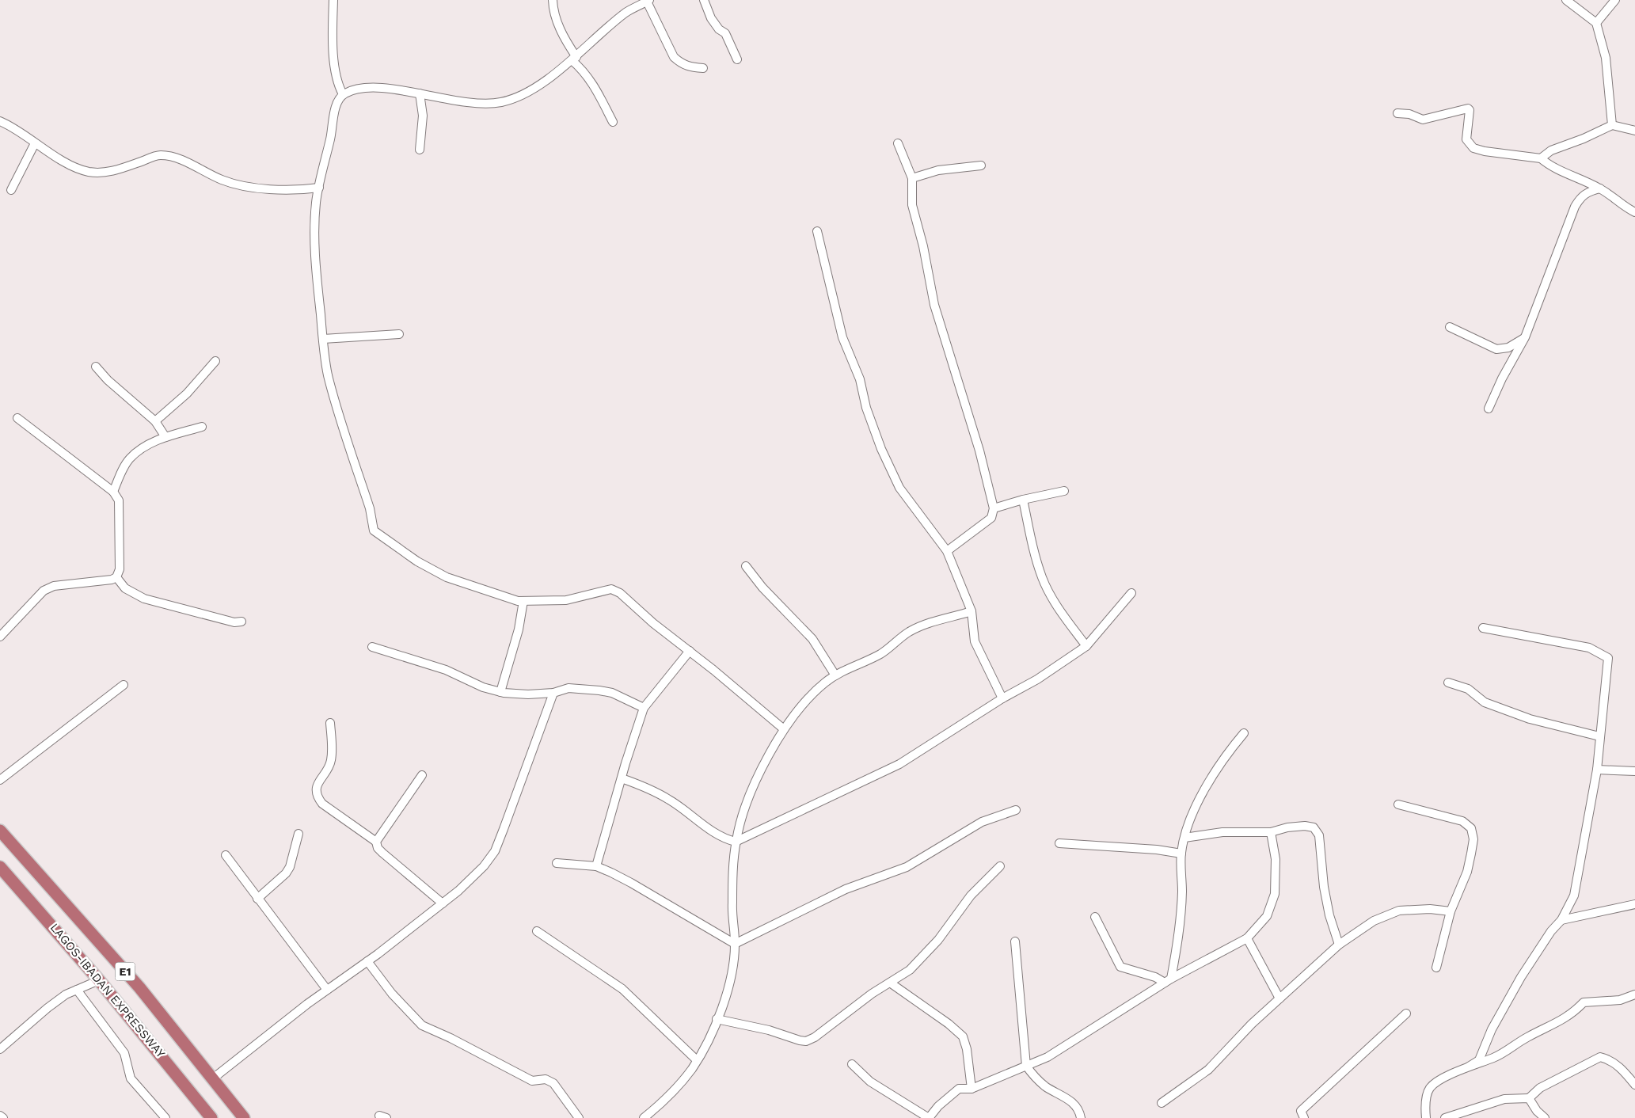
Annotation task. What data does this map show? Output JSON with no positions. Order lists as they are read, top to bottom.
{
  "streets": {
    "highway": ["E1", "LAGOS-IBADAN EXPRESSWAY"]
  }
}
